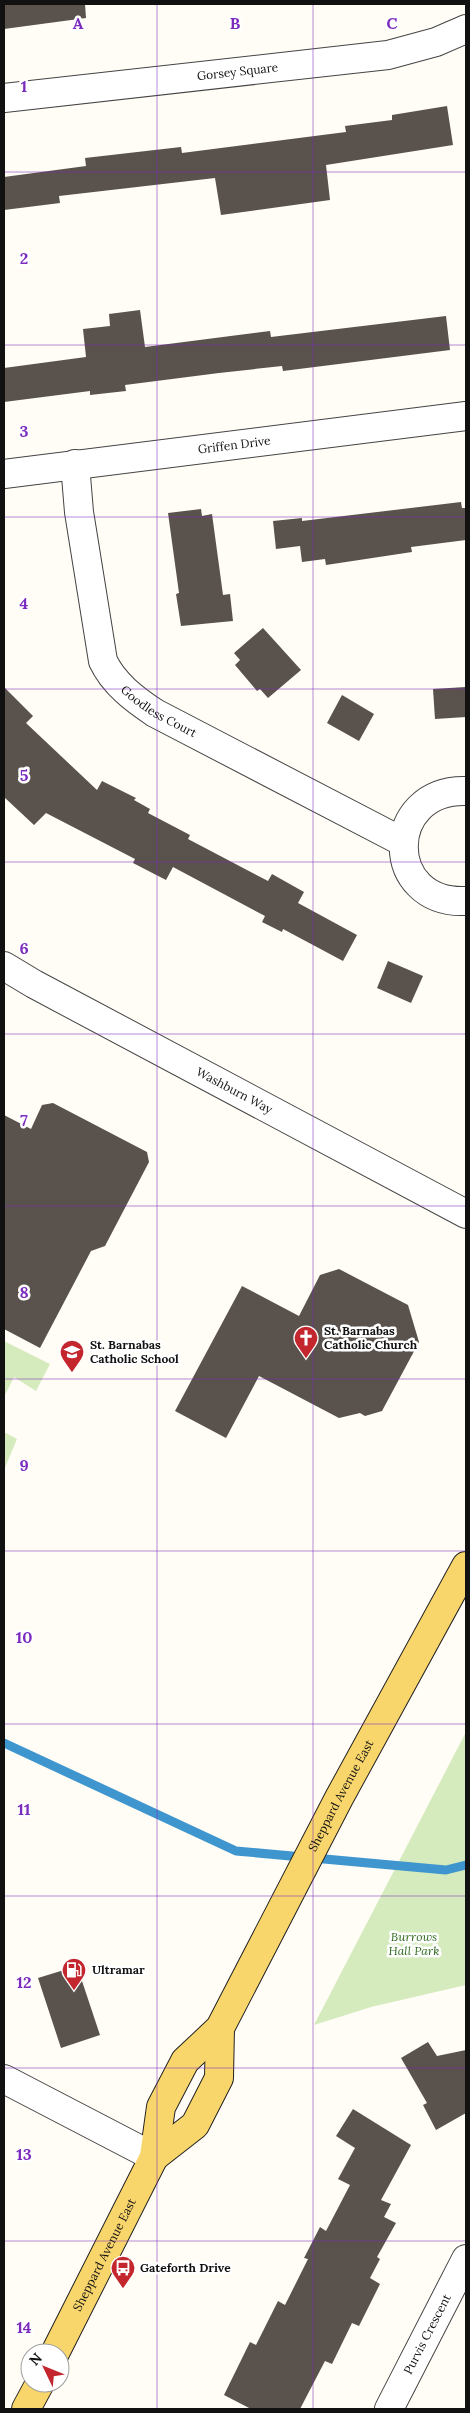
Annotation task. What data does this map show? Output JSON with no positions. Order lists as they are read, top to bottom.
{
  "streets": {
    "main road": ["Sheppard Avenue East"],
    "street": [
      "Gorsey Square",
      "Griffen Drive",
      "Goodless Court",
      "Washburn Way",
      "Purvis Crescent"
    ]
  },
  "crossings": [
    ["Griffen Drive", "Goodless Court"]
  ],
  "parks": ["Burrows Hall Park"],
  "places": {
    "church": ["St. Barnabas Catholic Church"],
    "school or university": ["St. Barnabas Catholic School"],
    "fuel station": ["Ultramar"],
    "bus stop": ["Gateforth Drive"]
  },
  "north": "top left",
  "grid": {
    "columns": ["A", "B", "C"],
    "rows": [
      "1",
      "2",
      "3",
      "4",
      "5",
      "6",
      "7",
      "8",
      "9",
      "10",
      "11",
      "12",
      "13",
      "14"
    ]
  }
}
